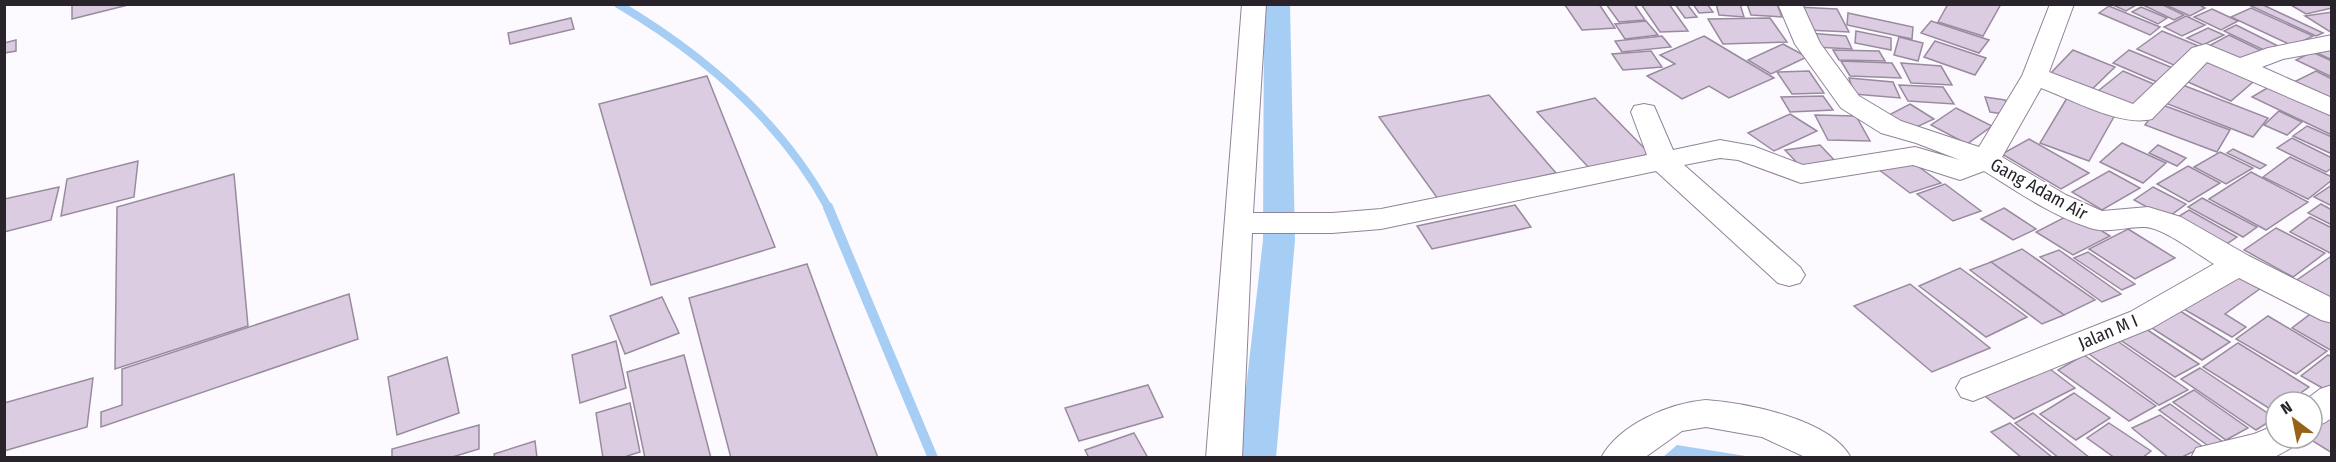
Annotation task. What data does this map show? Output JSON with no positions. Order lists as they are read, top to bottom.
{
  "streets": {
    "street": ["Gang Adam Air", "Jalan M I"]
  },
  "crossings": [
    ["Gang Adam Air", "Jalan M I"]
  ],
  "north": "top left"
}
